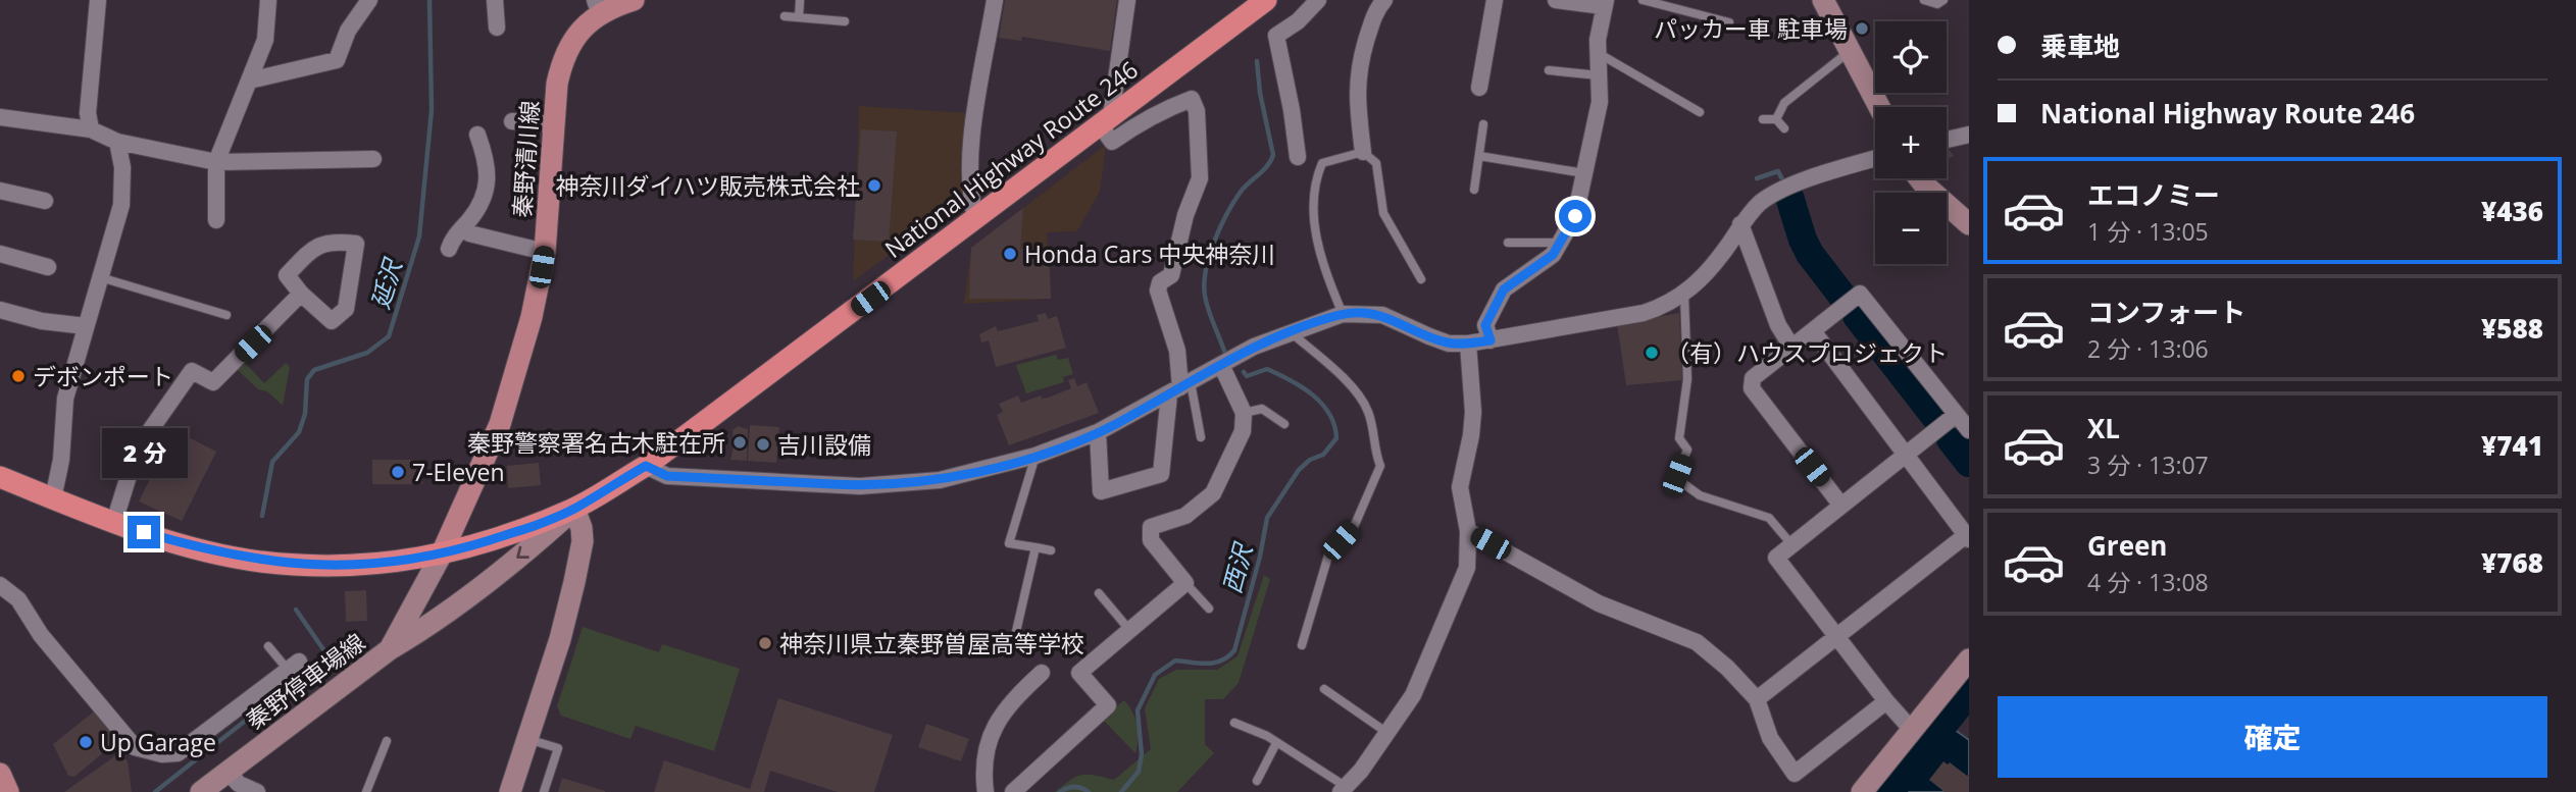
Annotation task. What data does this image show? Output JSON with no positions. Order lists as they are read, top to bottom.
{
  "streets": {
    "highway": ["National Highway Route 246"],
    "main road": ["秦野清川線"],
    "street": ["秦野停車場線"]
  },
  "crossings": [
    ["秦野清川線", "National Highway Route 246"],
    ["秦野清川線", "秦野停車場線"],
    ["National Highway Route 246", "秦野停車場線"]
  ],
  "water": ["延沢", "西沢"],
  "places": [
    "パッカー車 駐車場",
    "神奈川ダイハツ販売株式会社",
    "Honda Cars 中央神奈川",
    "（有）ハウスプロジェクト",
    "デボンポート",
    "秦野警察署名古木駐在所",
    "吉川設備",
    "7-Eleven",
    "神奈川県立秦野曽屋高等学校",
    "Up Garage"
  ],
  "page": {
    "banner": ["乗車地", "National Highway Route 246"],
    "map_buttons": ["+", "−"],
    "list": [
      {
        "name": "エコノミー",
        "note": "1 分 · 13:05",
        "value": "¥436"
      },
      {
        "name": "コンフォート",
        "note": "2 分 · 13:06",
        "value": "¥588"
      },
      {
        "name": "XL",
        "note": "3 分 · 13:07",
        "value": "¥741"
      },
      {
        "name": "Green",
        "note": "4 分 · 13:08",
        "value": "¥768"
      }
    ],
    "bubble": "2 分",
    "buttons": "確定"
  }
}
